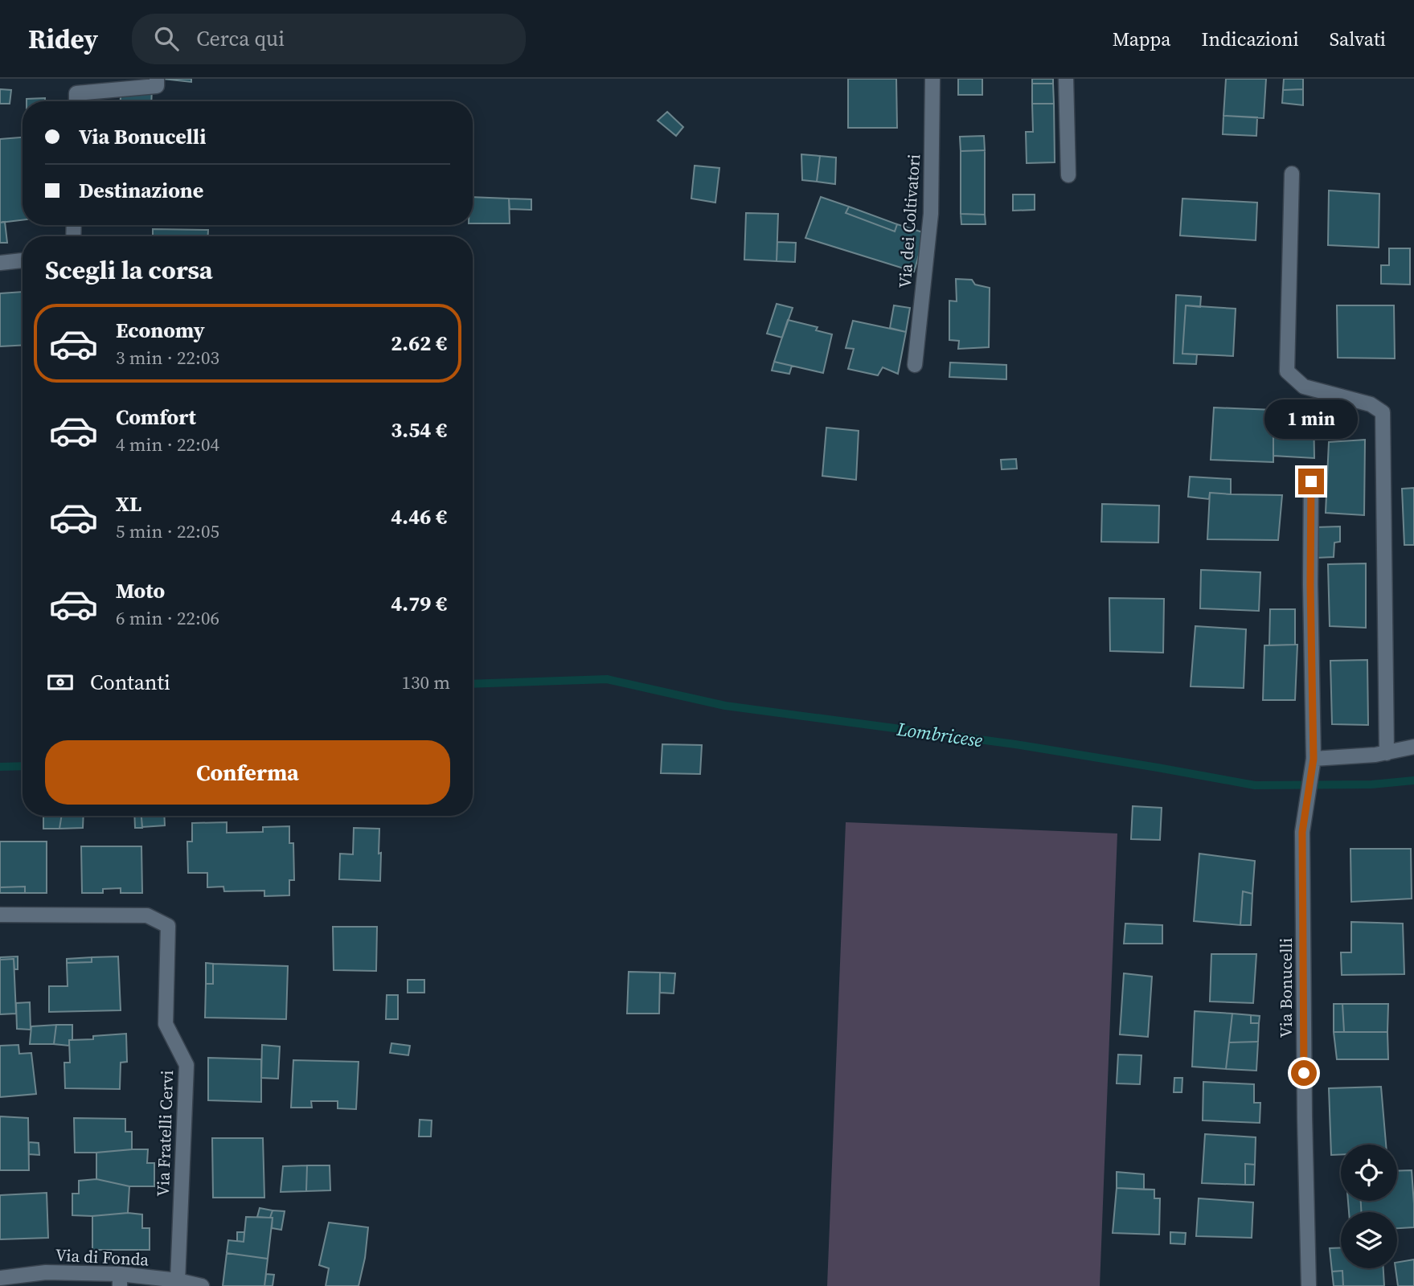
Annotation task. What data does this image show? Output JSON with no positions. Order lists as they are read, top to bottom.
{
  "streets": {
    "street": [
      "Via dei Coltivatori",
      "Via Bonucelli",
      "Via Fratelli Cervi",
      "Via di Fonda"
    ]
  },
  "crossings": [
    ["Via Fratelli Cervi", "Via di Fonda"]
  ],
  "water": ["Lombricese"],
  "page": {
    "header": "Ridey",
    "search": "Cerca qui",
    "nav": ["Mappa", "Indicazioni", "Salvati"],
    "banner": ["Via Bonucelli", "Destinazione"],
    "heading": "Scegli la corsa",
    "list": [
      {
        "name": "Economy",
        "note": "3 min · 22:03",
        "value": "2.62 €"
      },
      {
        "name": "Comfort",
        "note": "4 min · 22:04",
        "value": "3.54 €"
      },
      {
        "name": "XL",
        "note": "5 min · 22:05",
        "value": "4.46 €"
      },
      {
        "name": "Moto",
        "note": "6 min · 22:06",
        "value": "4.79 €"
      }
    ],
    "bubble": "1 min",
    "pay": ["Contanti", "130 m"],
    "buttons": "Conferma"
  }
}
